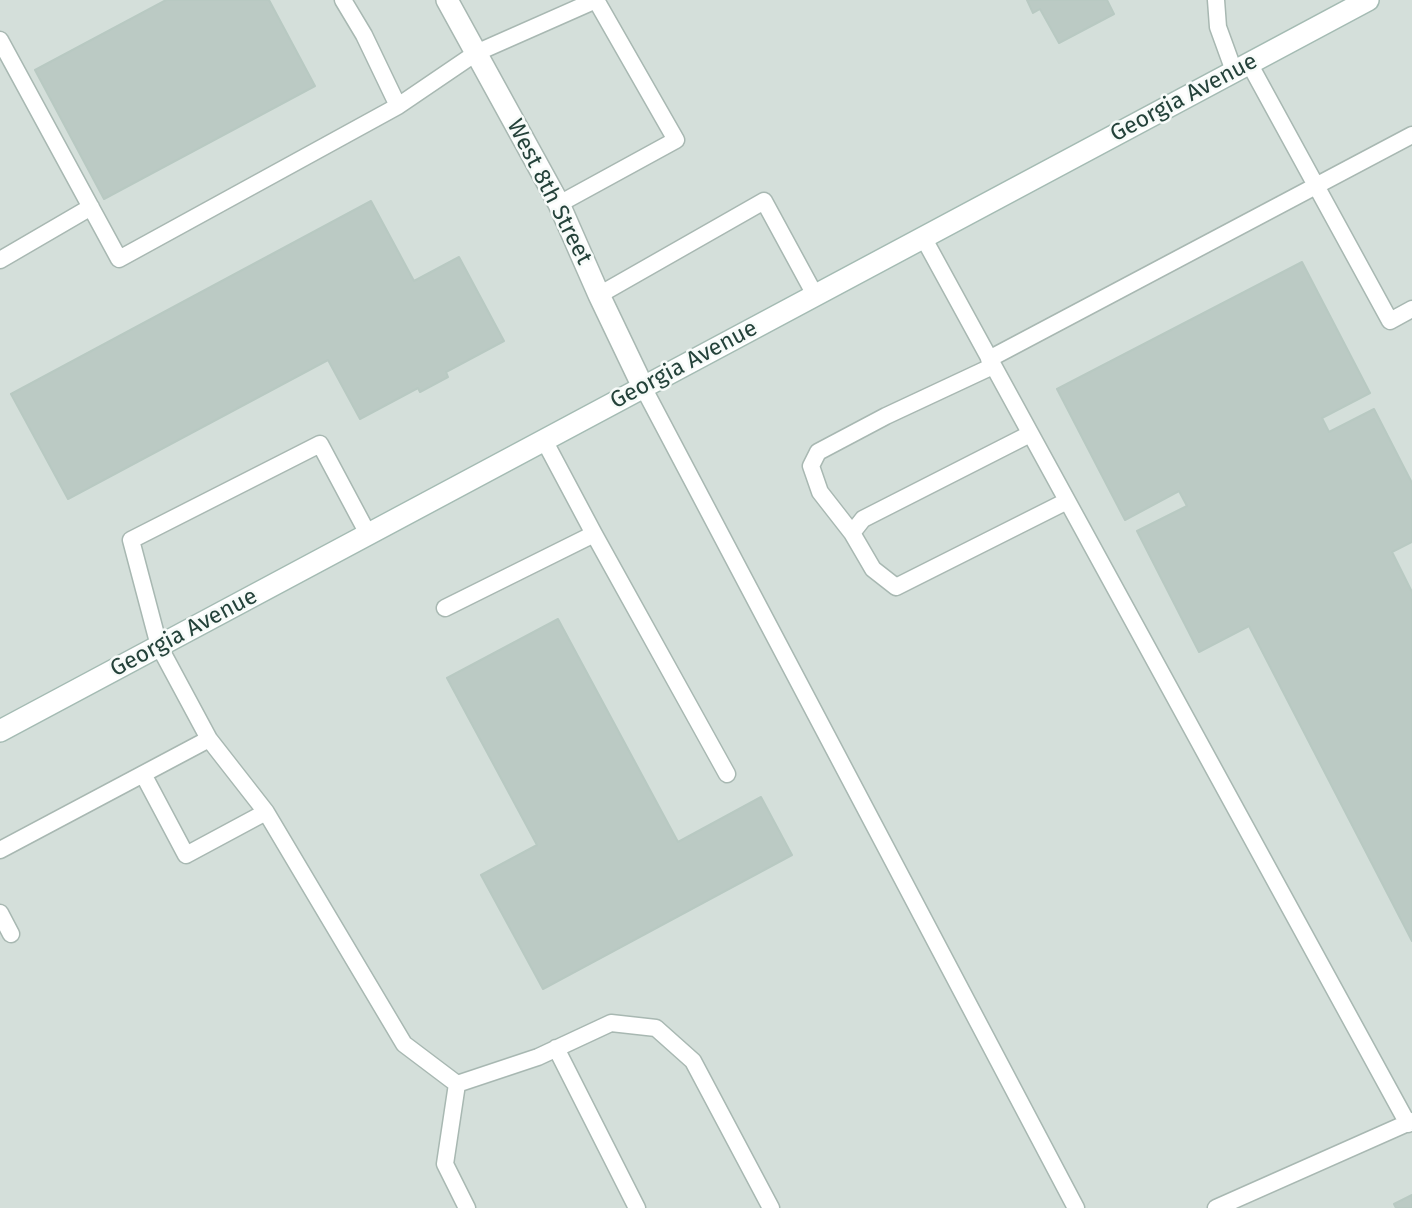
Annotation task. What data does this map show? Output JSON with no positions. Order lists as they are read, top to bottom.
{
  "streets": {
    "street": ["Georgia Avenue", "West 8th Street"]
  },
  "crossings": [
    ["Georgia Avenue", "West 8th Street"]
  ]
}
